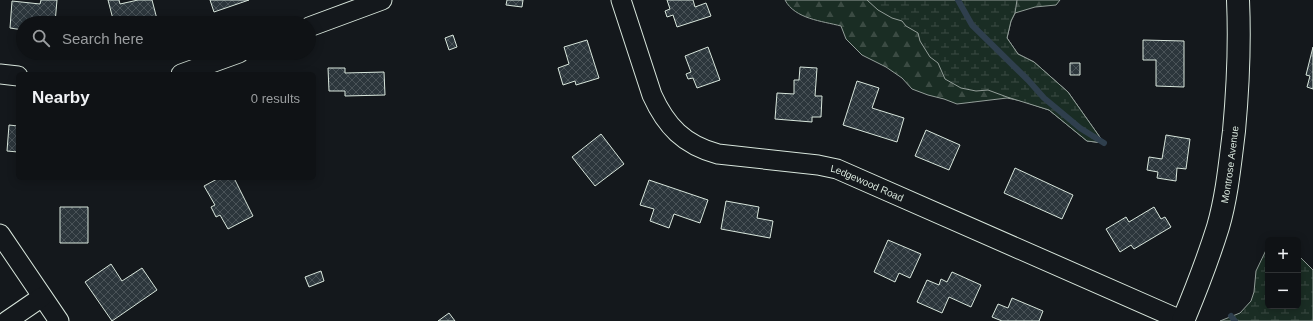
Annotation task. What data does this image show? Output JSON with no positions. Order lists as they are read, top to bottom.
{
  "streets": {
    "main road": ["Montrose Avenue"],
    "street": ["Ledgewood Road"]
  },
  "crossings": [
    ["Montrose Avenue", "Ledgewood Road"]
  ],
  "page": {
    "search": "Search here",
    "heading": ["Nearby", "0 results"],
    "map_buttons": ["+", "−"]
  }
}
